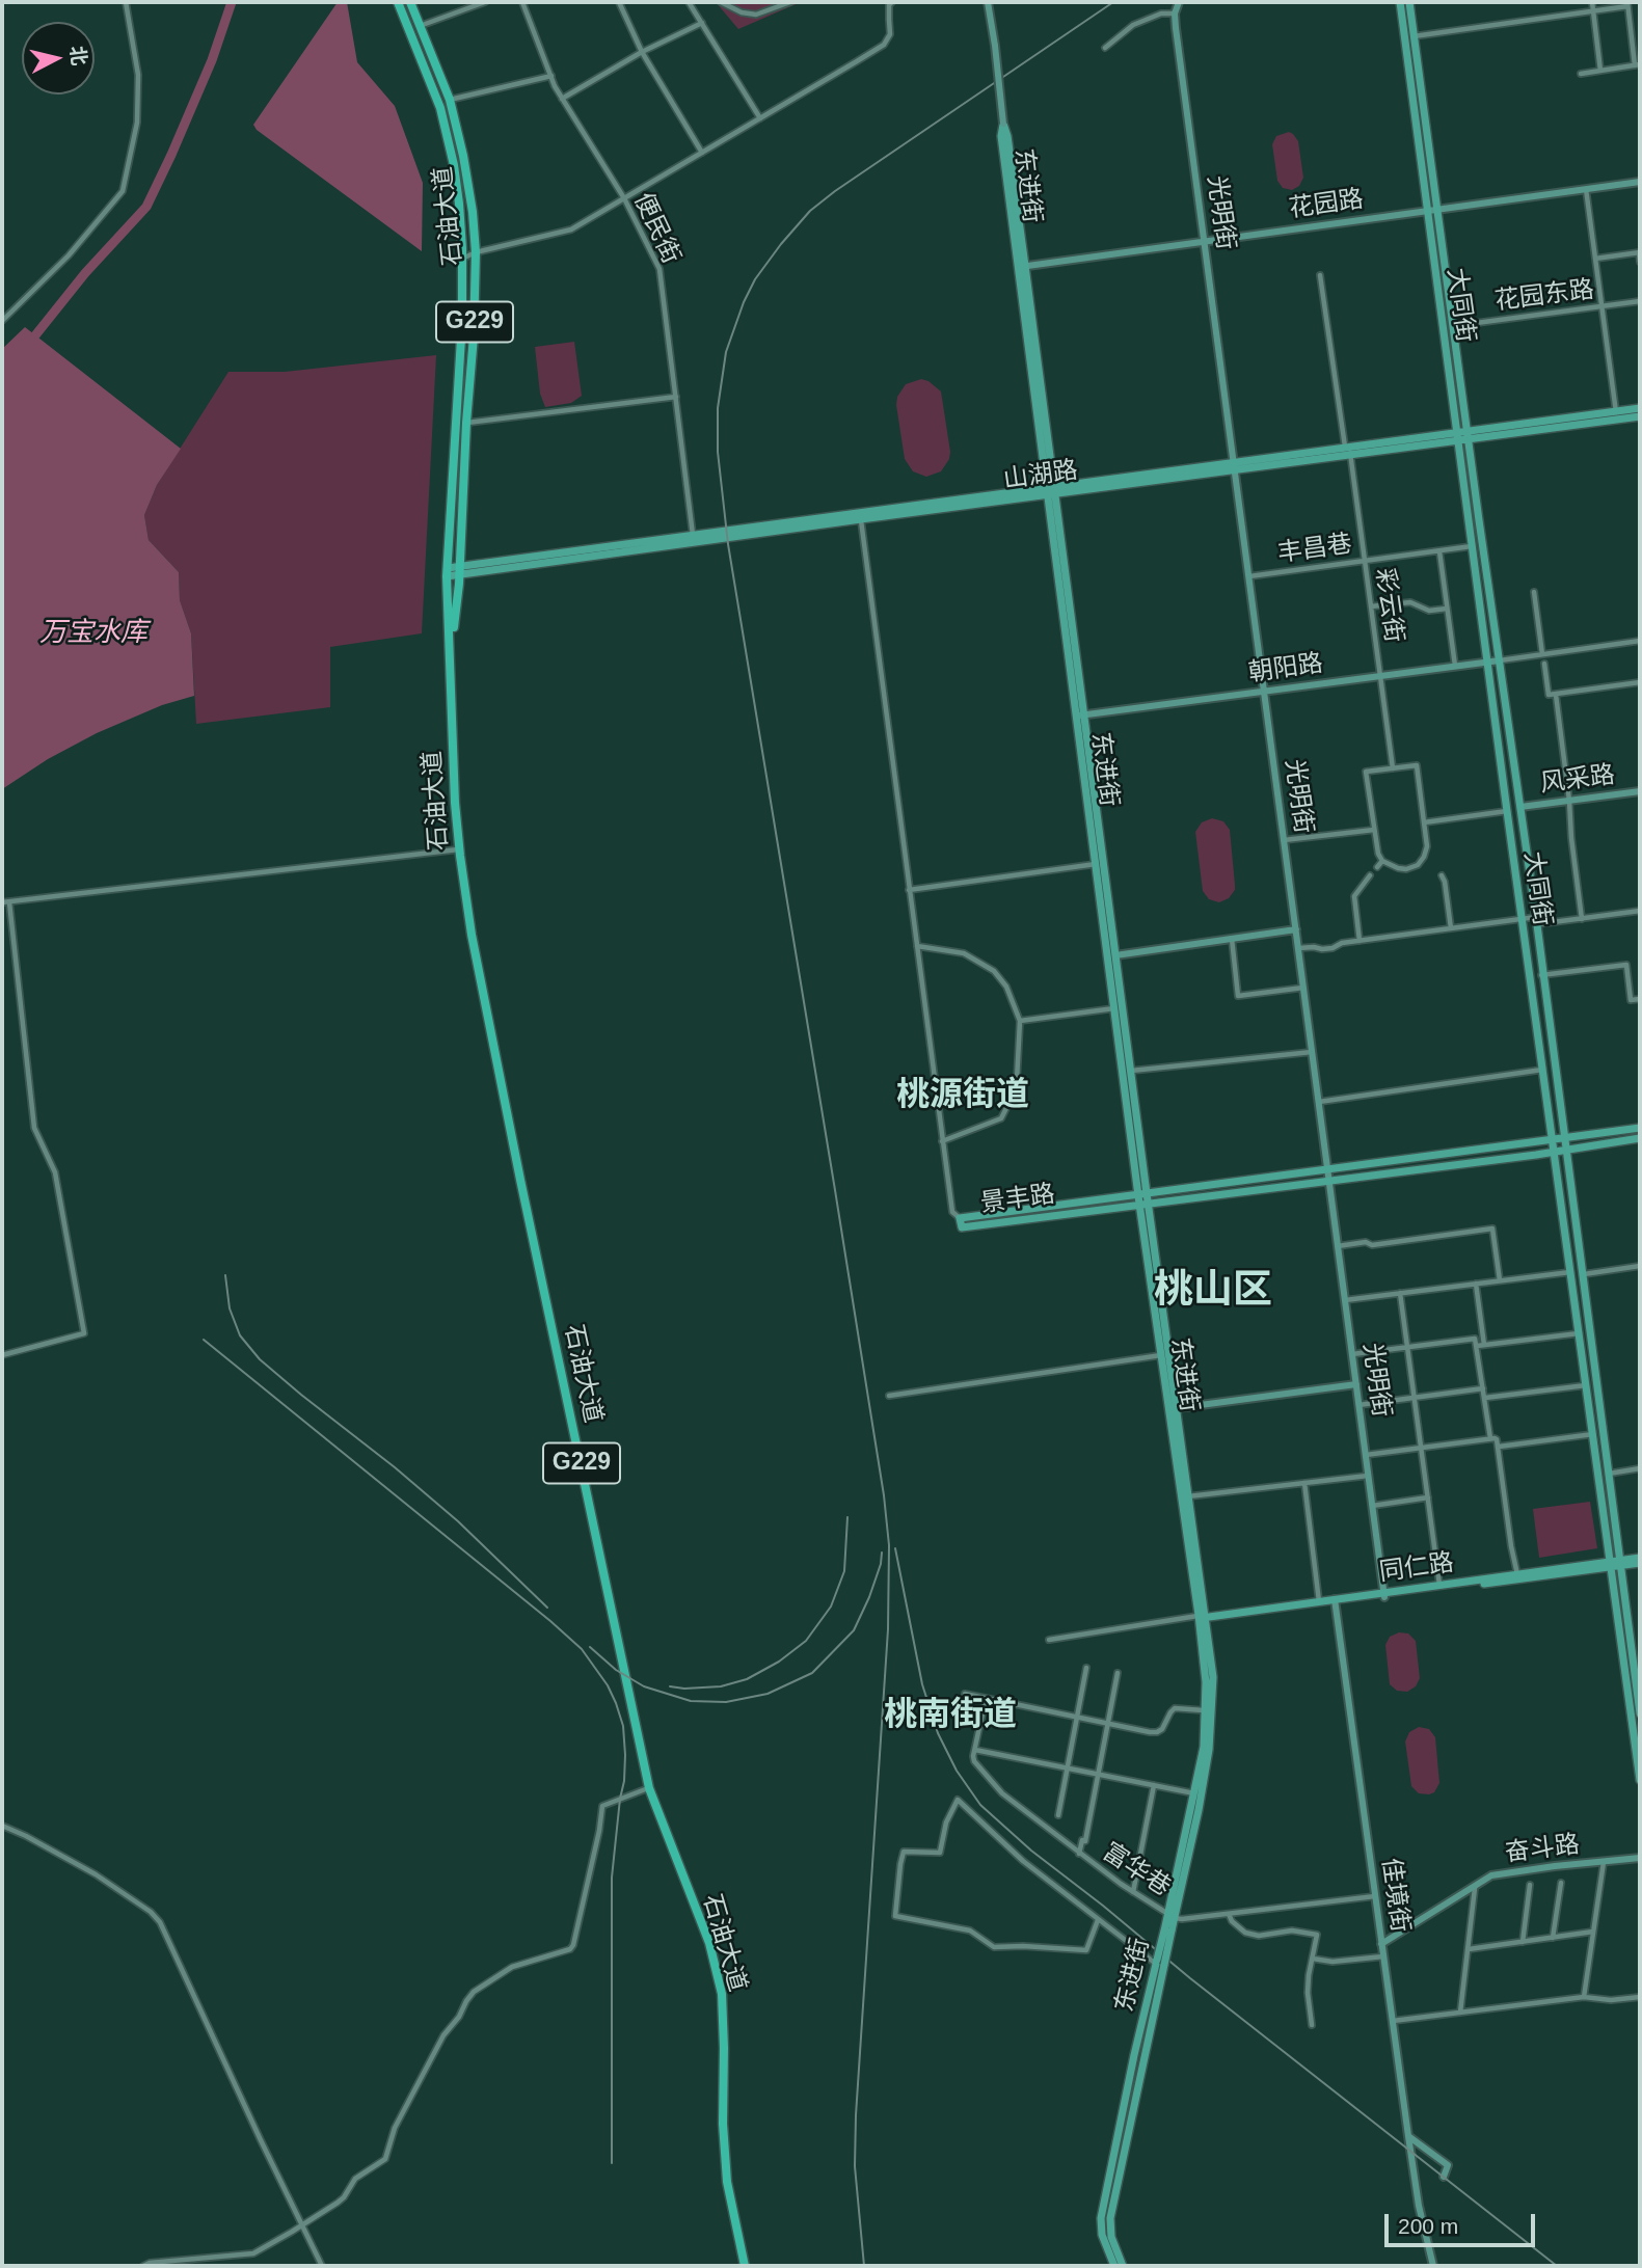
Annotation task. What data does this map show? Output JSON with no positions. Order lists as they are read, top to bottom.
{
  "streets": {
    "highway": ["石油大道", "G229"],
    "main road": [
      "东进街",
      "大同街",
      "山湖路",
      "景丰路",
      "同仁路"
    ],
    "street": [
      "花园路",
      "光明街",
      "便民街",
      "花园东路",
      "丰昌巷",
      "彩云街",
      "朝阳路",
      "风采路",
      "奋斗路",
      "富华巷",
      "佳境街"
    ]
  },
  "crossings": [
    ["东进街", "花园路"],
    ["东进街", "山湖路"],
    ["东进街", "朝阳路"],
    ["东进街", "景丰路"],
    ["东进街", "同仁路"],
    ["东进街", "富华巷"],
    ["花园路", "光明街"],
    ["花园路", "大同街"],
    ["光明街", "山湖路"],
    ["光明街", "丰昌巷"],
    ["光明街", "朝阳路"],
    ["光明街", "景丰路"],
    ["光明街", "同仁路"],
    ["石油大道", "山湖路"],
    ["便民街", "山湖路"],
    ["花园东路", "大同街"],
    ["大同街", "山湖路"],
    ["大同街", "丰昌巷"],
    ["大同街", "朝阳路"],
    ["大同街", "风采路"],
    ["大同街", "景丰路"],
    ["大同街", "同仁路"],
    ["山湖路", "彩云街"],
    ["丰昌巷", "彩云街"],
    ["彩云街", "朝阳路"],
    ["同仁路", "佳境街"],
    ["奋斗路", "佳境街"],
    ["富华巷", "佳境街"]
  ],
  "districts": ["桃源街道", "桃山区", "桃南街道"],
  "water": ["万宝水库"],
  "scale_bar": "200 m",
  "north": "right"
}
